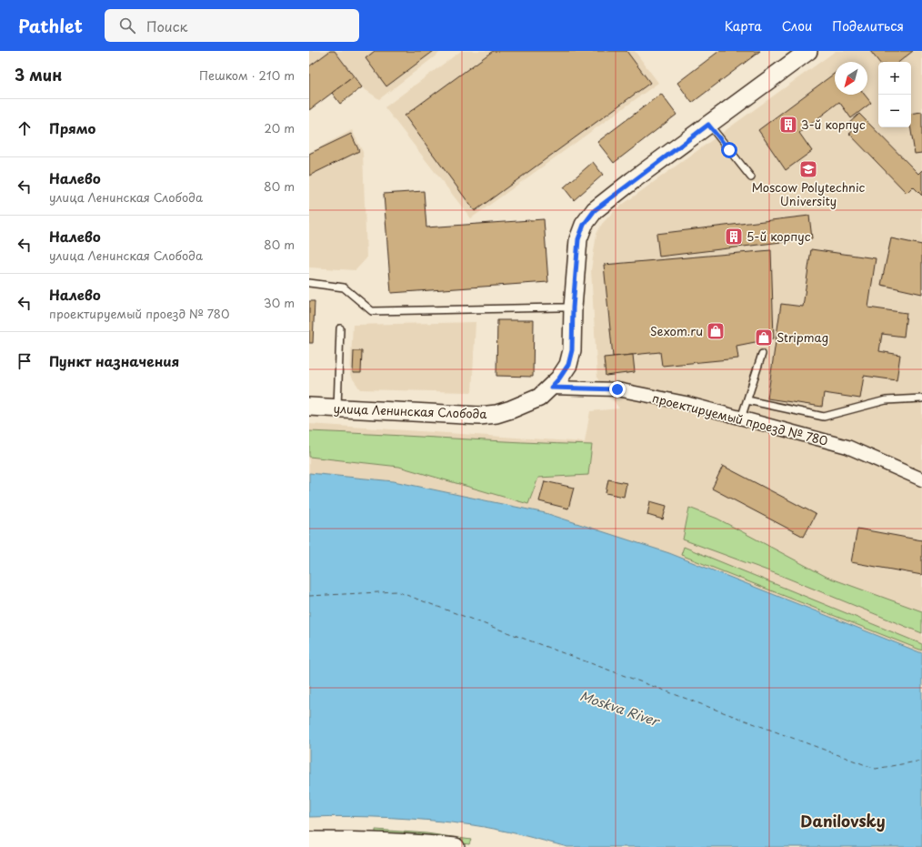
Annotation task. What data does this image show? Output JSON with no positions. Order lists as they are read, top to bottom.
{
  "streets": {
    "street": ["улица Ленинская Слобода", "проектируемый проезд № 780"]
  },
  "crossings": [
    ["улица Ленинская Слобода", "проектируемый проезд № 780"]
  ],
  "districts": ["Danilovsky"],
  "water": ["Moskva River"],
  "places": {
    "building": ["3-й корпус", "5-й корпус"],
    "school or university": ["Moscow Polytechnic University"],
    "shop": ["Sexom.ru", "Stripmag"]
  },
  "north": "bottom left",
  "page": {
    "header": "Pathlet",
    "search": "Поиск",
    "nav": ["Карта", "Слои", "Поделиться"],
    "heading": ["3 мин", "Пешком · 210 m"],
    "map_buttons": ["+", "−"],
    "list": [
      ["Прямо", "20 m"],
      ["Налево", "улица Ленинская Слобода", "80 m"],
      ["Налево", "улица Ленинская Слобода", "80 m"],
      ["Налево", "проектируемый проезд № 780", "30 m"],
      "Пункт назначения"
    ]
  }
}
